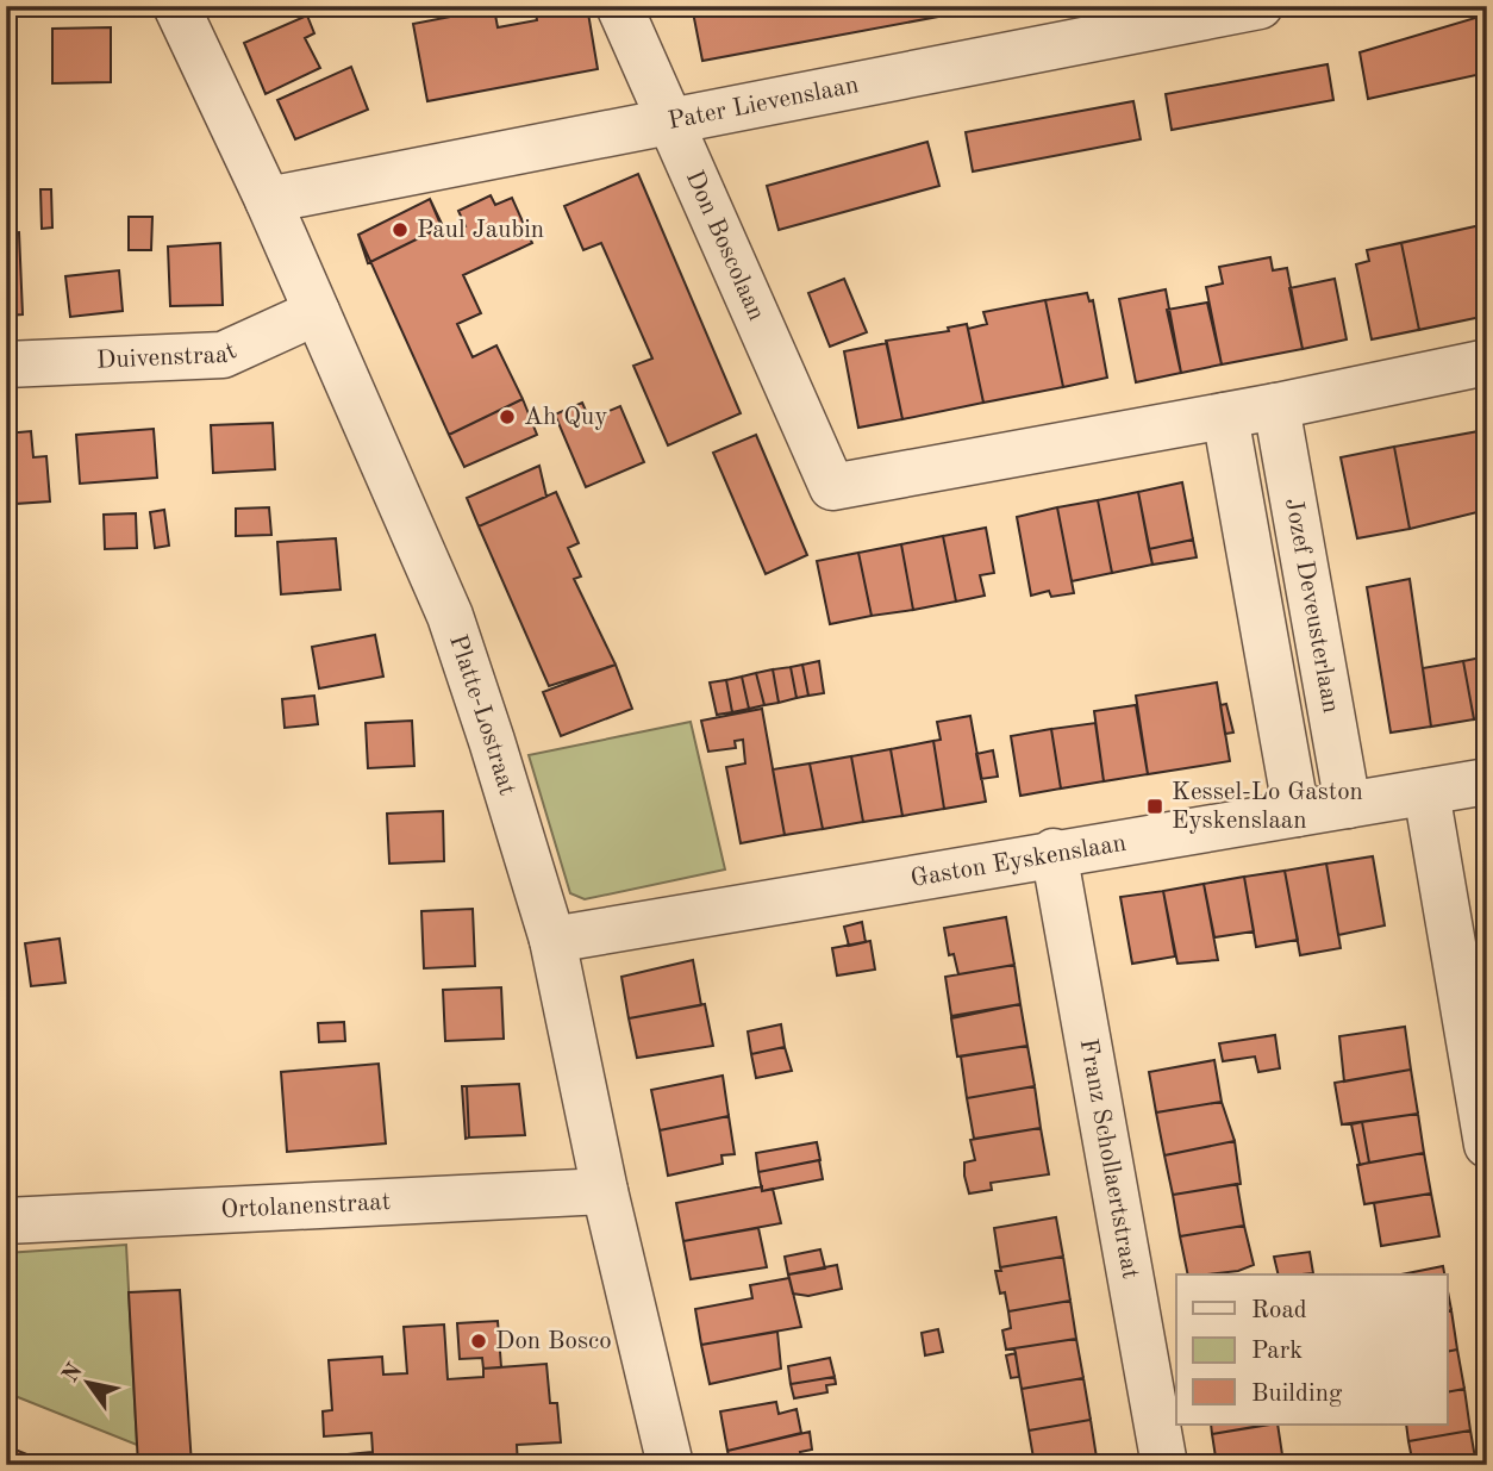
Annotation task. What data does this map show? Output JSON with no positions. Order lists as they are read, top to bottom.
{
  "streets": {
    "street": [
      "Pater Lievenslaan",
      "Don Boscolaan",
      "Duivenstraat",
      "Jozef Deveusterlaan",
      "Platte-Lostraat",
      "Gaston Eyskenslaan",
      "Franz Schollaertstraat",
      "Ortolanenstraat"
    ]
  },
  "crossings": [
    ["Pater Lievenslaan", "Don Boscolaan"],
    ["Pater Lievenslaan", "Platte-Lostraat"],
    ["Don Boscolaan", "Jozef Deveusterlaan"],
    ["Duivenstraat", "Platte-Lostraat"],
    ["Jozef Deveusterlaan", "Gaston Eyskenslaan"],
    ["Platte-Lostraat", "Gaston Eyskenslaan"],
    ["Platte-Lostraat", "Ortolanenstraat"],
    ["Gaston Eyskenslaan", "Franz Schollaertstraat"]
  ],
  "places": {
    "other": ["Paul Jaubin", "Ah Quy", "Don Bosco"],
    "transit": ["Kessel-Lo Gaston Eyskenslaan"]
  },
  "legend": ["Road", "Park", "Building"],
  "north": "top left"
}
